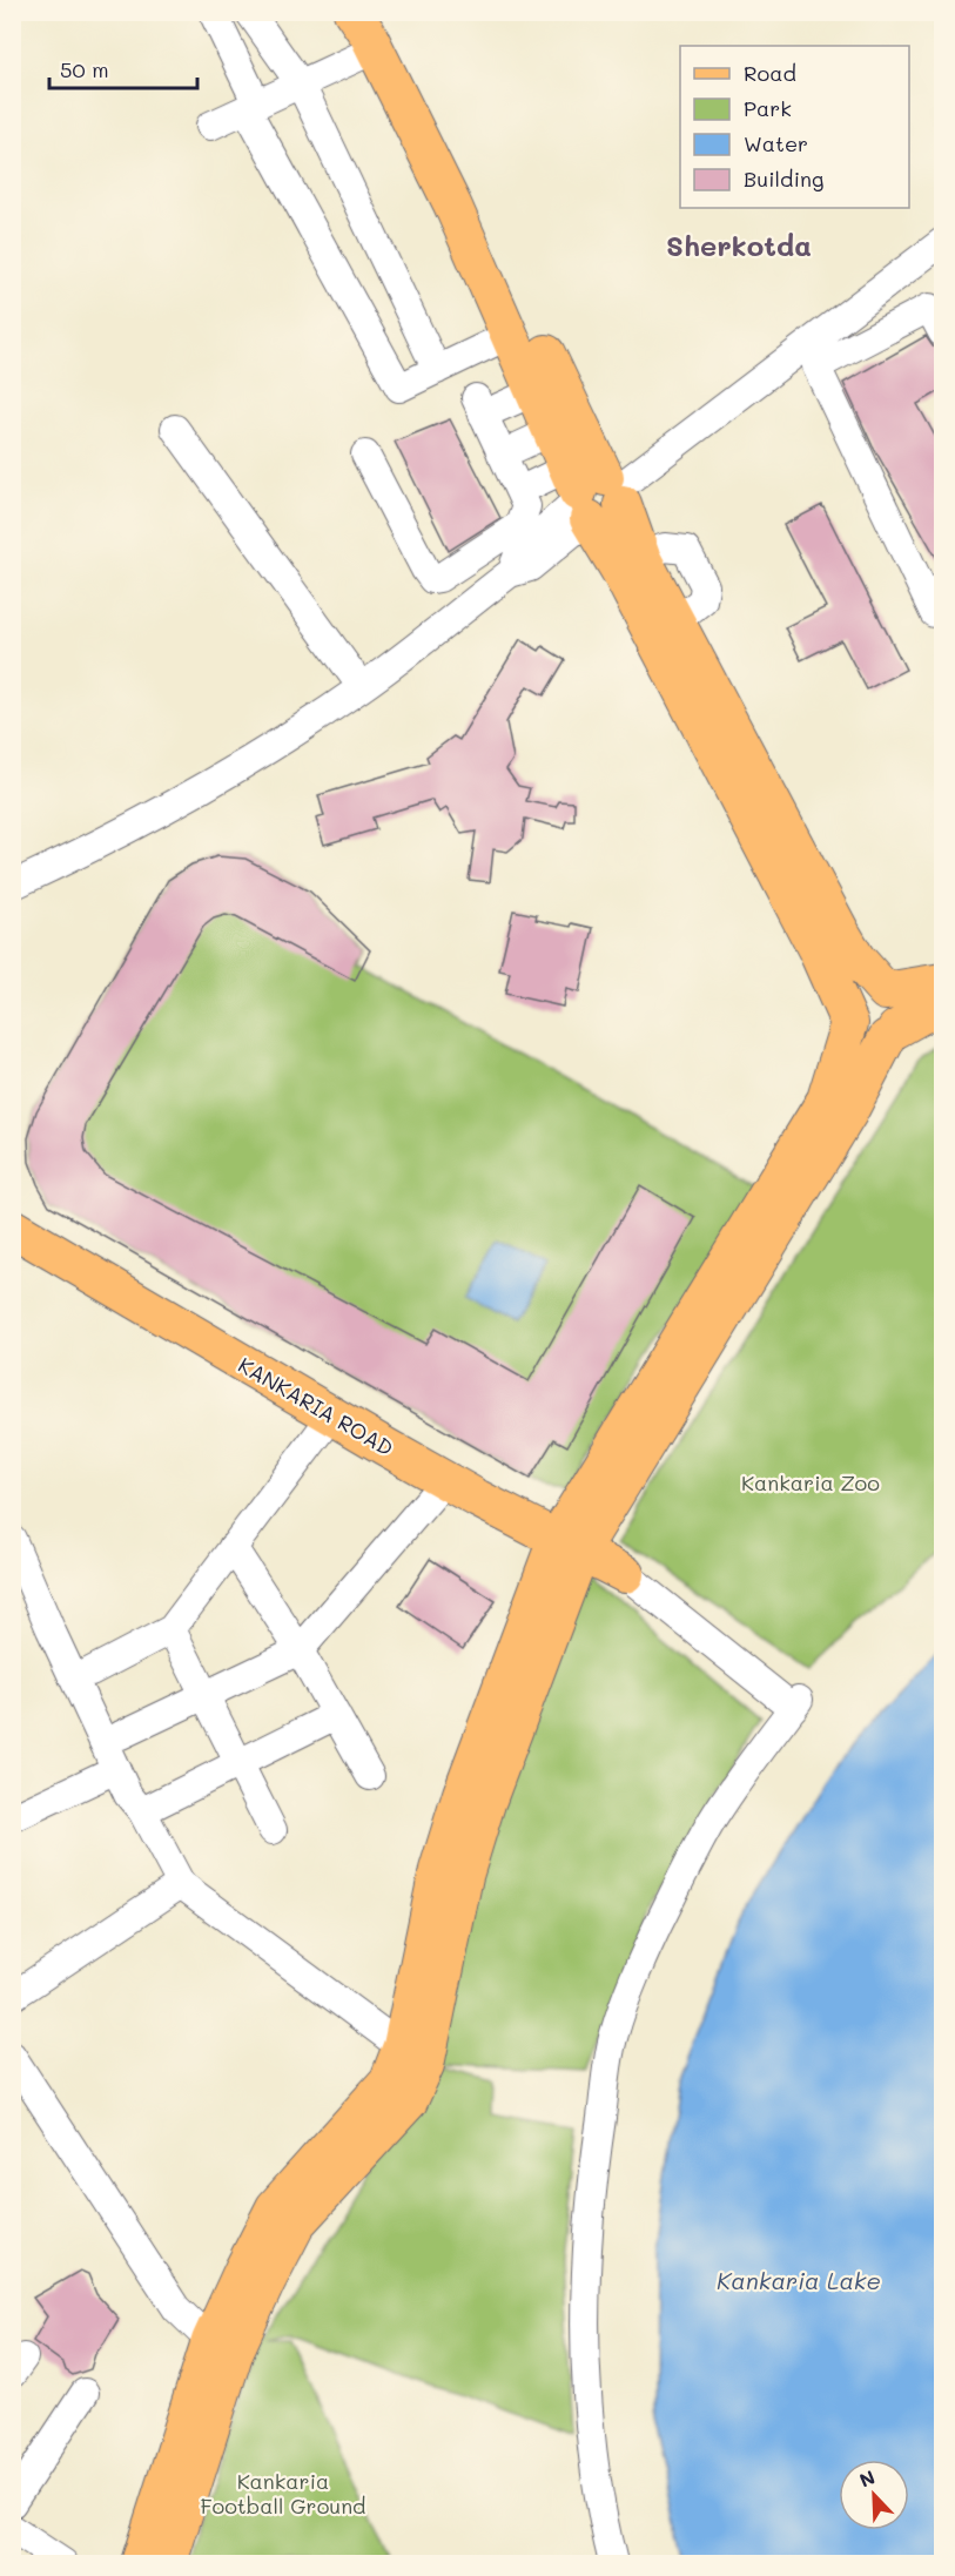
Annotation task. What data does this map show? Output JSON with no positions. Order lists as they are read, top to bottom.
{
  "streets": {
    "main road": ["KANKARIA ROAD"]
  },
  "districts": ["Sherkotda"],
  "water": ["Kankaria Lake"],
  "parks": ["Kankaria Zoo", "Kankaria Football Ground"],
  "legend": [
    "Road",
    "Park",
    "Water",
    "Building"
  ],
  "scale_bar": "50 m",
  "north": "top left"
}
